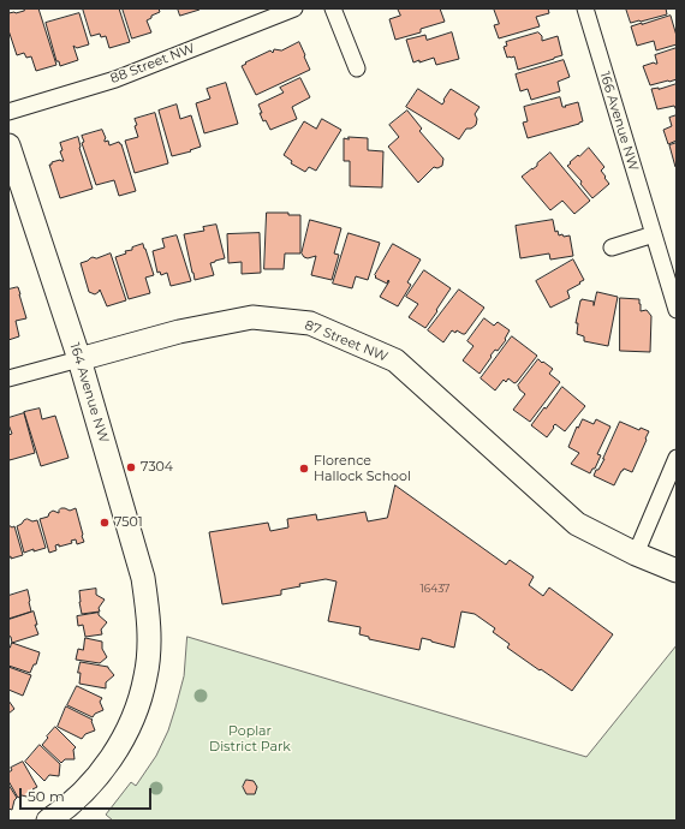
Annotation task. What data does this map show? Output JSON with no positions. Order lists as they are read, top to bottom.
{
  "streets": {
    "street": [
      "88 Street NW",
      "166 Avenue NW",
      "87 Street NW",
      "164 Avenue NW"
    ]
  },
  "crossings": [
    ["87 Street NW", "164 Avenue NW"]
  ],
  "parks": ["Poplar District Park"],
  "places": ["7304", "Florence Hallock School", "7501"],
  "house_numbers": ["16437"],
  "scale_bar": "50 m"
}
